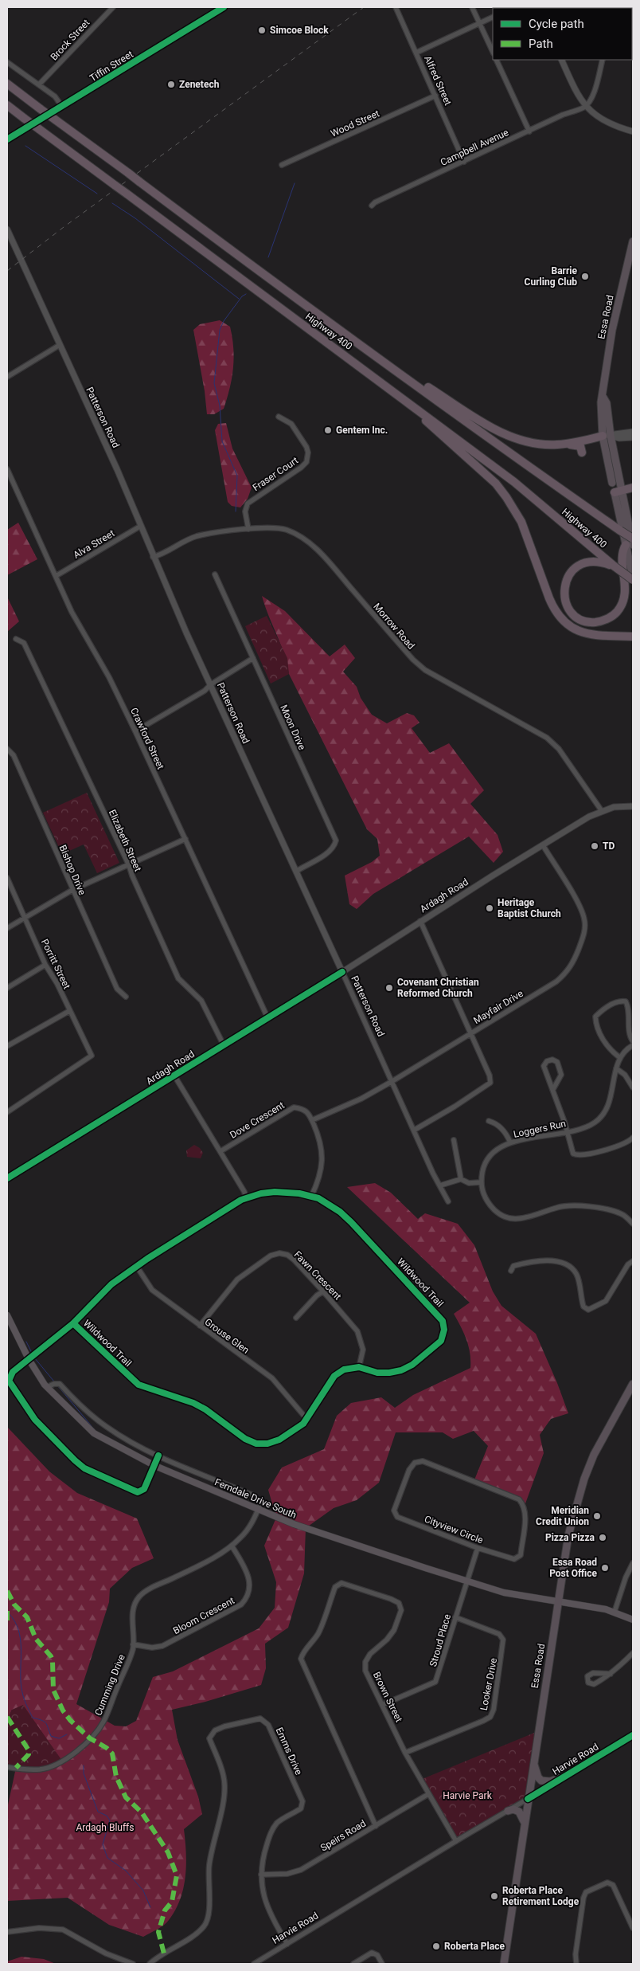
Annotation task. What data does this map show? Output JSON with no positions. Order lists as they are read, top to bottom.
{
  "streets": {
    "highway": ["Highway 400"],
    "main road": ["Essa Road", "Ferndale Drive South"],
    "street": [
      "Brock Street",
      "Tiffin Street",
      "Alfred Street",
      "Wood Street",
      "Campbell Avenue",
      "Patterson Road",
      "Fraser Court",
      "Alva Street",
      "Morrow Road",
      "Moon Drive",
      "Crawford Street",
      "Elizabeth Street",
      "Bishop Drive",
      "Ardagh Road",
      "Porritt Street",
      "Mayfair Drive",
      "Dove Crescent",
      "Loggers Run",
      "Fawn Crescent",
      "Wildwood Trail",
      "Grouse Glen",
      "Cityview Circle",
      "Bloom Crescent",
      "Stroud Place",
      "Looker Drive",
      "Cumming Drive",
      "Brown Street",
      "Emms Drive",
      "Harvie Road",
      "Speirs Road"
    ]
  },
  "crossings": [
    ["Alfred Street", "Wood Street"],
    ["Alfred Street", "Campbell Avenue"],
    ["Essa Road", "Highway 400"],
    ["Essa Road", "Ferndale Drive South"],
    ["Essa Road", "Harvie Road"],
    ["Patterson Road", "Alva Street"],
    ["Patterson Road", "Morrow Road"],
    ["Patterson Road", "Moon Drive"],
    ["Patterson Road", "Ardagh Road"],
    ["Patterson Road", "Mayfair Drive"],
    ["Fraser Court", "Morrow Road"],
    ["Alva Street", "Crawford Street"],
    ["Morrow Road", "Ardagh Road"],
    ["Crawford Street", "Ardagh Road"],
    ["Elizabeth Street", "Ardagh Road"],
    ["Ardagh Road", "Mayfair Drive"],
    ["Mayfair Drive", "Dove Crescent"],
    ["Dove Crescent", "Wildwood Trail"],
    ["Fawn Crescent", "Wildwood Trail"],
    ["Fawn Crescent", "Grouse Glen"],
    ["Wildwood Trail", "Grouse Glen"],
    ["Wildwood Trail", "Ferndale Drive South"],
    ["Ferndale Drive South", "Stroud Place"],
    ["Ferndale Drive South", "Cumming Drive"],
    ["Cityview Circle", "Stroud Place"],
    ["Bloom Crescent", "Cumming Drive"],
    ["Stroud Place", "Looker Drive"],
    ["Stroud Place", "Brown Street"],
    ["Looker Drive", "Brown Street"],
    ["Brown Street", "Harvie Road"],
    ["Brown Street", "Speirs Road"],
    ["Emms Drive", "Harvie Road"],
    ["Emms Drive", "Speirs Road"]
  ],
  "parks": ["Harvie Park", "Ardagh Bluffs"],
  "places": [
    "Simcoe Block",
    "Zenetech",
    "Barrie Curling Club",
    "Gentem Inc.",
    "TD",
    "Heritage Baptist Church",
    "Covenant Christian Reformed Church",
    "Meridian Credit Union",
    "Pizza Pizza",
    "Essa Road Post Office",
    "Roberta Place Retirement Lodge",
    "Roberta Place"
  ],
  "legend": ["Cycle path", "Path"]
}
